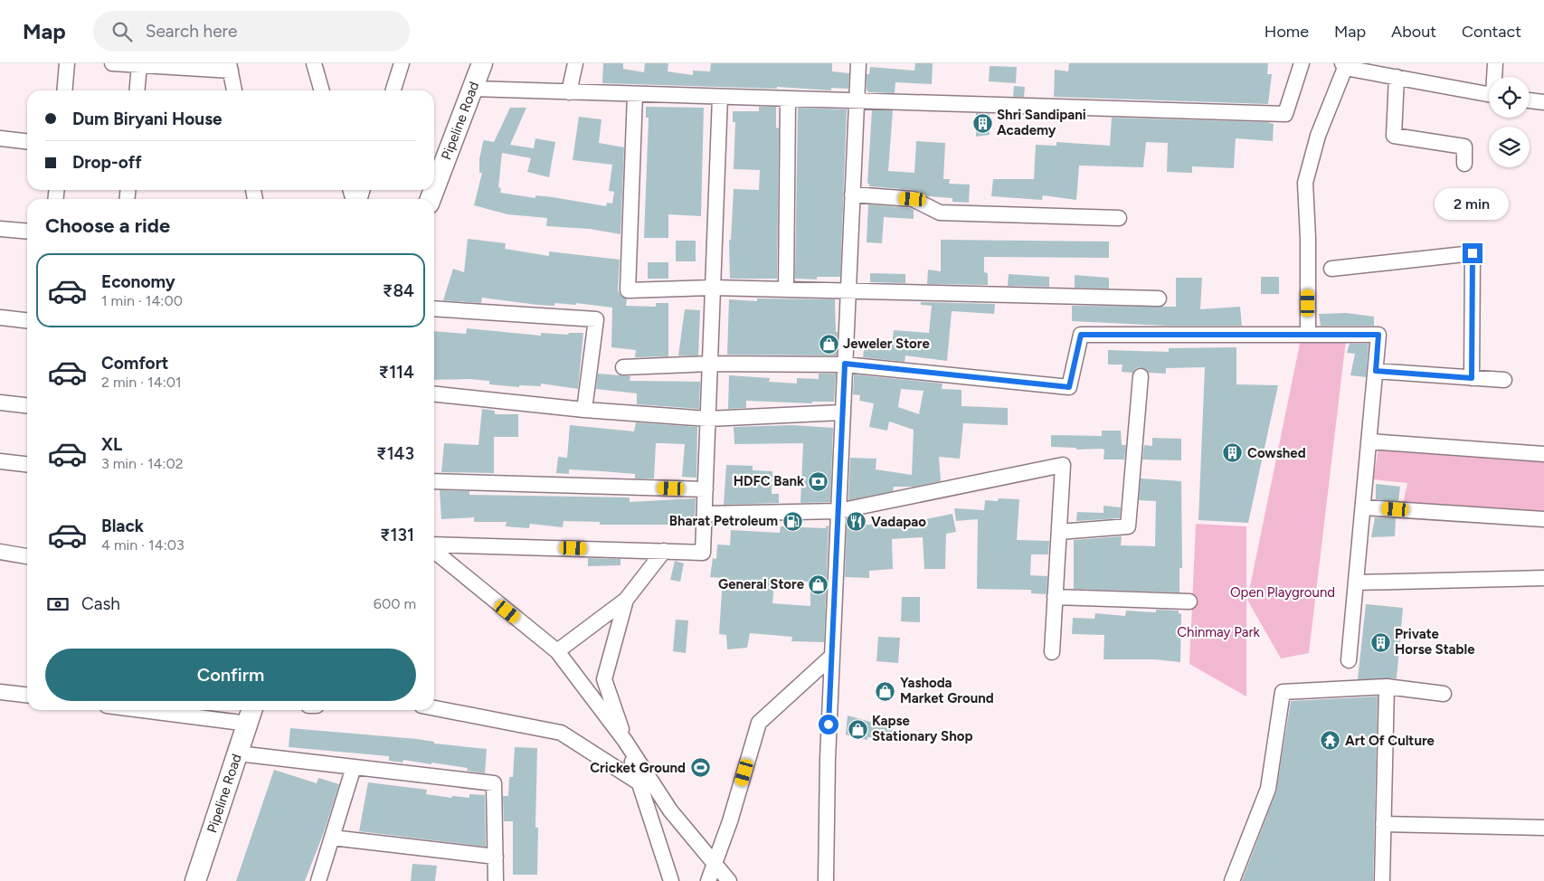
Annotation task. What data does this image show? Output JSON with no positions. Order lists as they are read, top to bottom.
{
  "streets": {
    "main road": ["Pipeline Road"]
  },
  "parks": ["Open Playground", "Chinmay Park"],
  "places": {
    "building": ["Shri Sandipani Academy", "Cowshed", "Private Horse Stable"],
    "shop": [
      "Jeweler Store",
      "General Store",
      "Yashoda Market Ground",
      "Kapse Stationary Shop"
    ],
    "bank": ["HDFC Bank"],
    "fuel station": ["Bharat Petroleum"],
    "restaurant": ["Vadapao"],
    "temple": ["Art Of Culture"],
    "sports": ["Cricket Ground"]
  },
  "page": {
    "header": "Map",
    "search": "Search here",
    "nav": [
      "Home",
      "Map",
      "About",
      "Contact"
    ],
    "banner": ["Dum Biryani House", "Drop-off"],
    "bubble": "2 min",
    "heading": "Choose a ride",
    "list": [
      {
        "name": "Economy",
        "note": "1 min · 14:00",
        "value": "₹84"
      },
      {
        "name": "Comfort",
        "note": "2 min · 14:01",
        "value": "₹114"
      },
      {
        "name": "XL",
        "note": "3 min · 14:02",
        "value": "₹143"
      },
      {
        "name": "Black",
        "note": "4 min · 14:03",
        "value": "₹131"
      }
    ],
    "pay": ["Cash", "600 m"],
    "buttons": "Confirm"
  }
}
